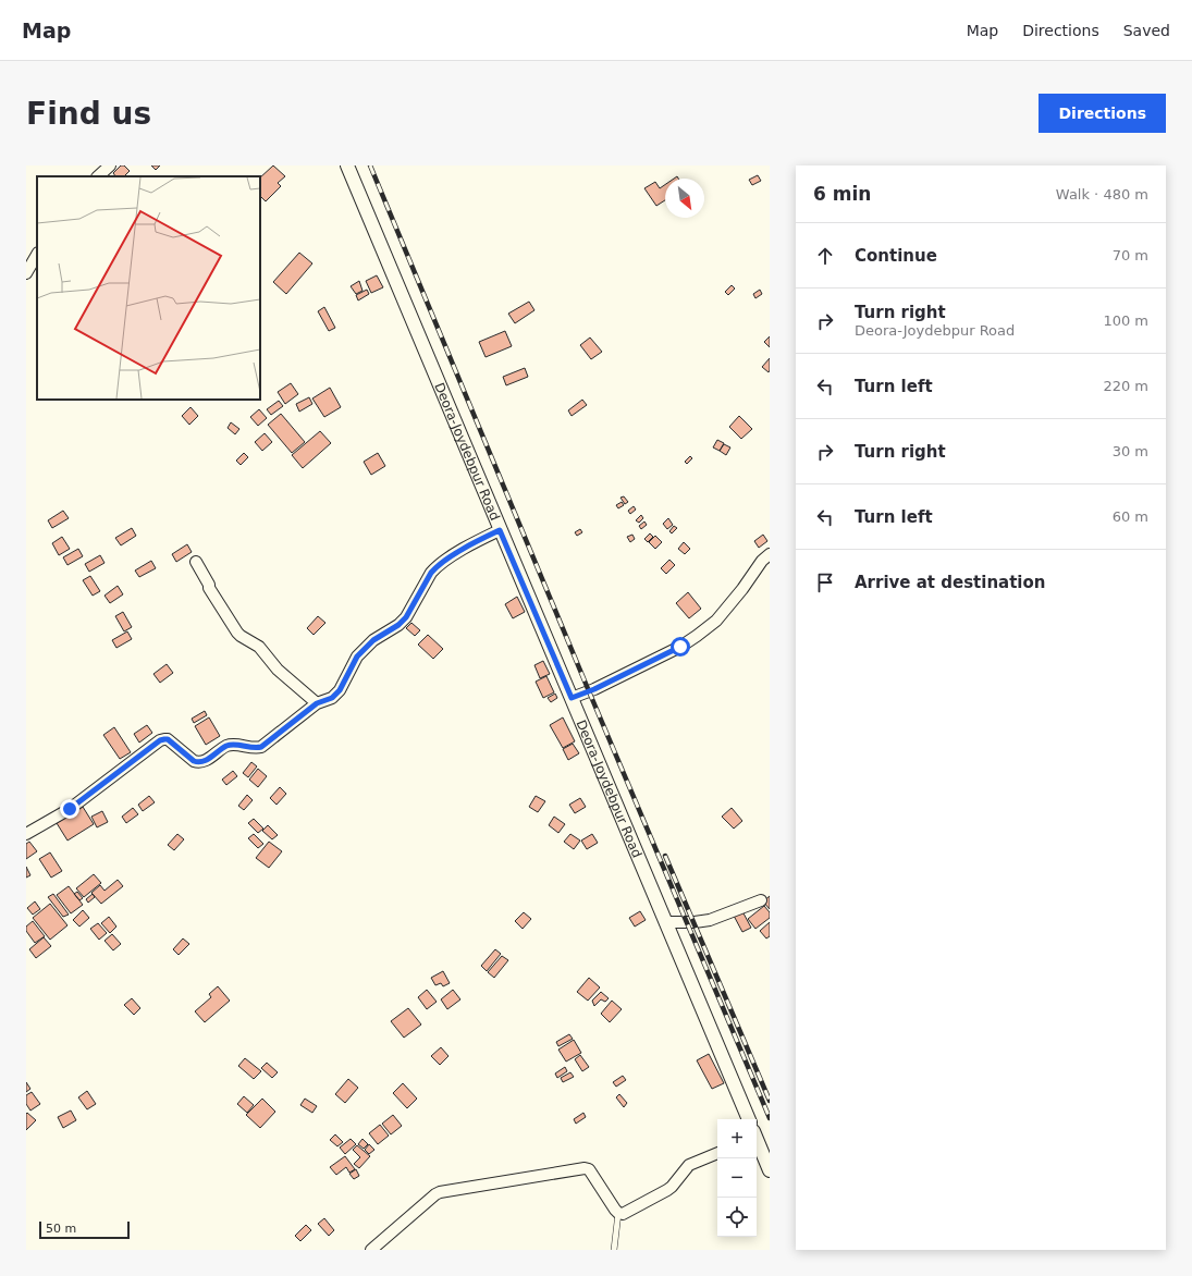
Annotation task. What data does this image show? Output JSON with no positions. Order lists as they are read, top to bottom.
{
  "streets": {
    "street": ["Deora-Joydebpur Road"]
  },
  "scale_bar": "50 m",
  "north": "bottom right",
  "page": {
    "header": "Map",
    "nav": ["Map", "Directions", "Saved"],
    "buttons": "Directions",
    "title": "Find us",
    "heading": ["6 min", "Walk · 480 m"],
    "list": [
      ["Continue", "70 m"],
      ["Turn right", "Deora-Joydebpur Road", "100 m"],
      ["Turn left", "220 m"],
      ["Turn right", "30 m"],
      ["Turn left", "60 m"],
      "Arrive at destination"
    ],
    "map_buttons": ["+", "−"],
    "scale": "50 m"
  }
}
